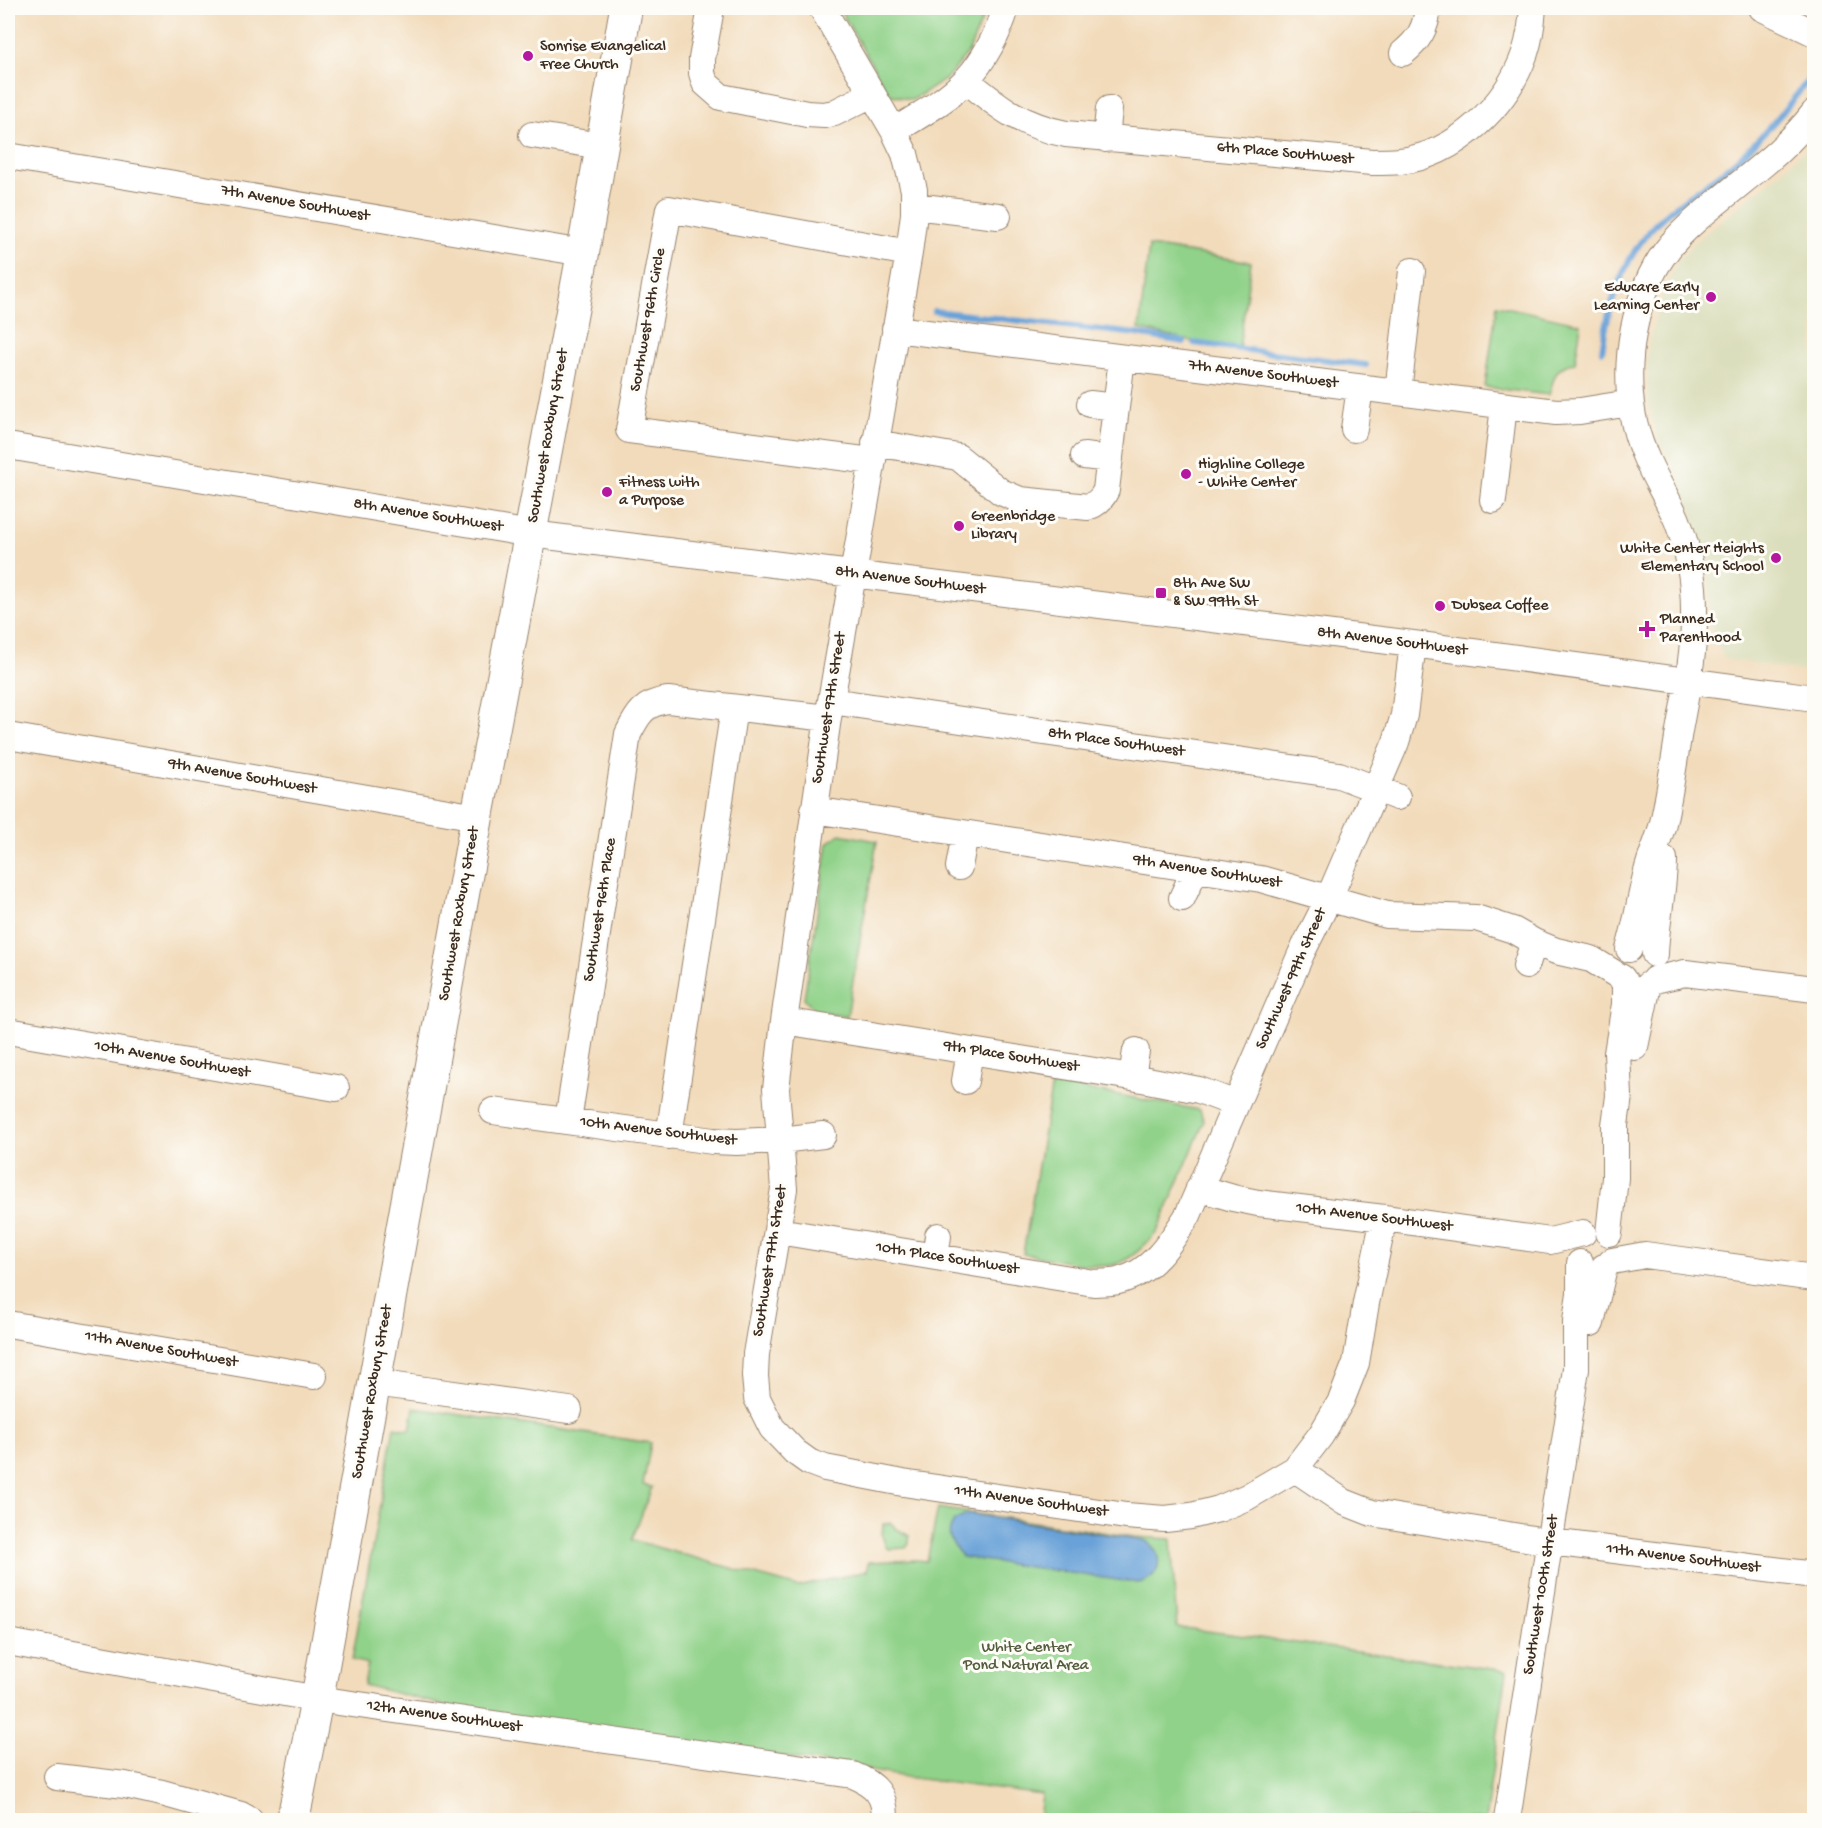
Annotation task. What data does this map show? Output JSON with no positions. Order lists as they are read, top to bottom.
{
  "streets": {
    "main road": ["Southwest Roxbury Street"],
    "street": [
      "6th Place Southwest",
      "7th Avenue Southwest",
      "Southwest 96th Circle",
      "8th Avenue Southwest",
      "Southwest 97th Street",
      "8th Place Southwest",
      "9th Avenue Southwest",
      "Southwest 96th Place",
      "Southwest 99th Street",
      "9th Place Southwest",
      "10th Avenue Southwest",
      "10th Place Southwest",
      "11th Avenue Southwest",
      "Southwest 100th Street",
      "12th Avenue Southwest"
    ]
  },
  "crossings": [
    ["7th Avenue Southwest", "Southwest Roxbury Street"],
    ["7th Avenue Southwest", "Southwest 97th Street"],
    ["7th Avenue Southwest", "Southwest 100th Street"],
    ["Southwest 96th Circle", "Southwest 97th Street"],
    ["Southwest Roxbury Street", "8th Avenue Southwest"],
    ["Southwest Roxbury Street", "9th Avenue Southwest"],
    ["Southwest Roxbury Street", "12th Avenue Southwest"],
    ["8th Avenue Southwest", "Southwest 97th Street"],
    ["8th Avenue Southwest", "Southwest 99th Street"],
    ["8th Avenue Southwest", "Southwest 100th Street"],
    ["Southwest 97th Street", "8th Place Southwest"],
    ["Southwest 97th Street", "9th Avenue Southwest"],
    ["Southwest 97th Street", "9th Place Southwest"],
    ["Southwest 97th Street", "10th Avenue Southwest"],
    ["Southwest 97th Street", "10th Place Southwest"],
    ["Southwest 97th Street", "11th Avenue Southwest"],
    ["8th Place Southwest", "Southwest 96th Place"],
    ["8th Place Southwest", "Southwest 99th Street"],
    ["9th Avenue Southwest", "Southwest 99th Street"],
    ["9th Avenue Southwest", "Southwest 100th Street"],
    ["Southwest 96th Place", "10th Avenue Southwest"],
    ["Southwest 99th Street", "9th Place Southwest"],
    ["Southwest 99th Street", "10th Avenue Southwest"],
    ["Southwest 99th Street", "10th Place Southwest"],
    ["10th Avenue Southwest", "Southwest 100th Street"],
    ["11th Avenue Southwest", "Southwest 100th Street"]
  ],
  "parks": ["White Center Pond Natural Area"],
  "places": {
    "other": [
      "Sonrise Evangelical Free Church",
      "Educare Early Learning Center",
      "Highline College - White Center",
      "Fitness with a Purpose",
      "Greenbridge Library",
      "White Center Heights Elementary School",
      "Dubsea Coffee"
    ],
    "transit": ["8th Ave SW & SW 99th St"],
    "health": ["Planned Parenthood"]
  }
}
